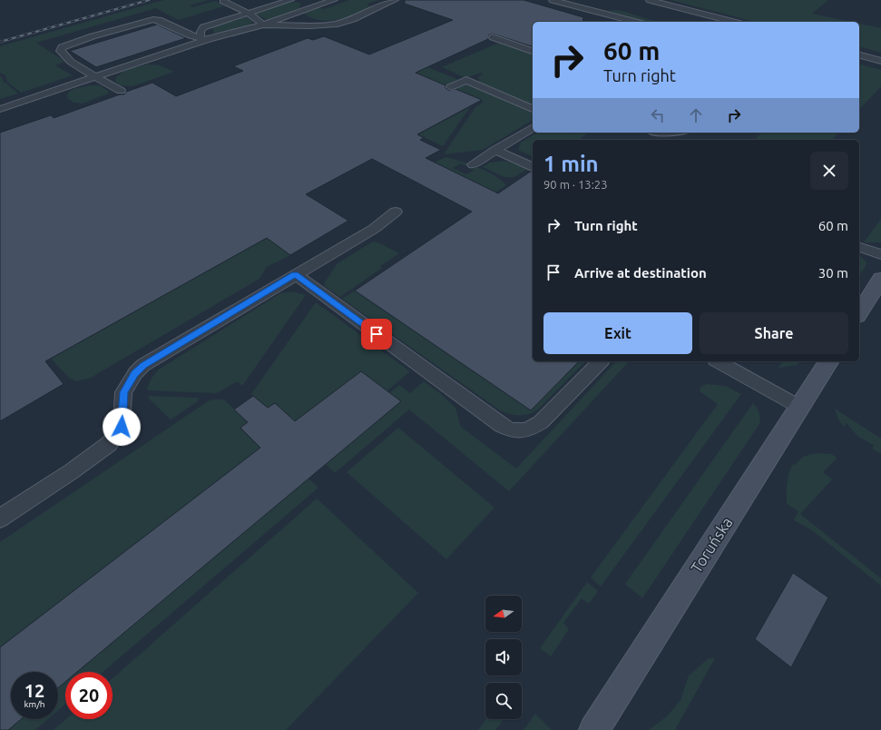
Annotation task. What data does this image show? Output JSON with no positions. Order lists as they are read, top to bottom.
{
  "streets": {
    "street": ["Toruńska"]
  },
  "north": "left",
  "page": {
    "turn": ["60 m", "Turn right"],
    "heading": ["1 min", "90 m · 13:23"],
    "list": [
      {
        "name": "Turn right",
        "value": "60 m"
      },
      {
        "name": "Arrive at destination",
        "value": "30 m"
      }
    ],
    "buttons": ["Exit", "Share"],
    "speed": "12 km/h",
    "limit": "20"
  }
}
